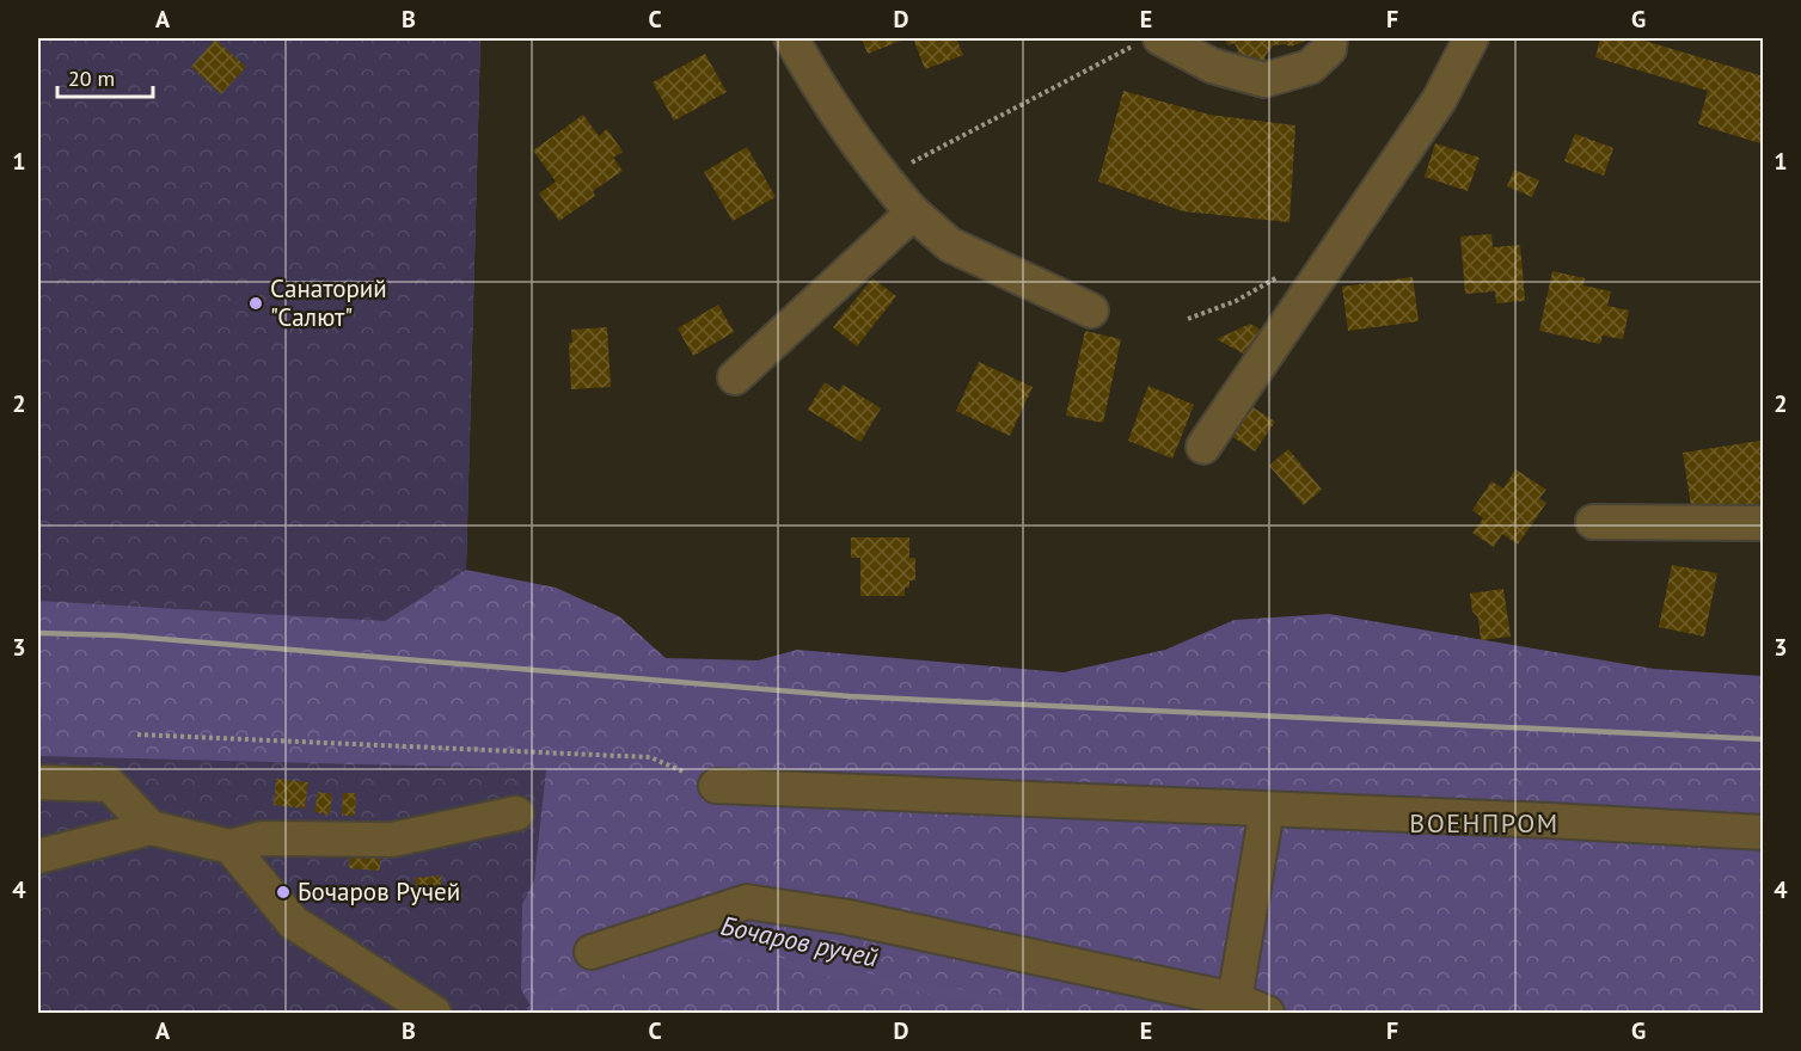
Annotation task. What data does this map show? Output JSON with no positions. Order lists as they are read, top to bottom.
{
  "districts": ["ВОЕНПРОМ"],
  "water": ["Бочаров ручей"],
  "places": ["Санаторий \"Салют\"", "Бочаров Ручей"],
  "scale_bar": "20 m",
  "grid": {
    "columns": [
      "A",
      "B",
      "C",
      "D",
      "E",
      "F",
      "G"
    ],
    "rows": [
      "1",
      "2",
      "3",
      "4"
    ]
  }
}
